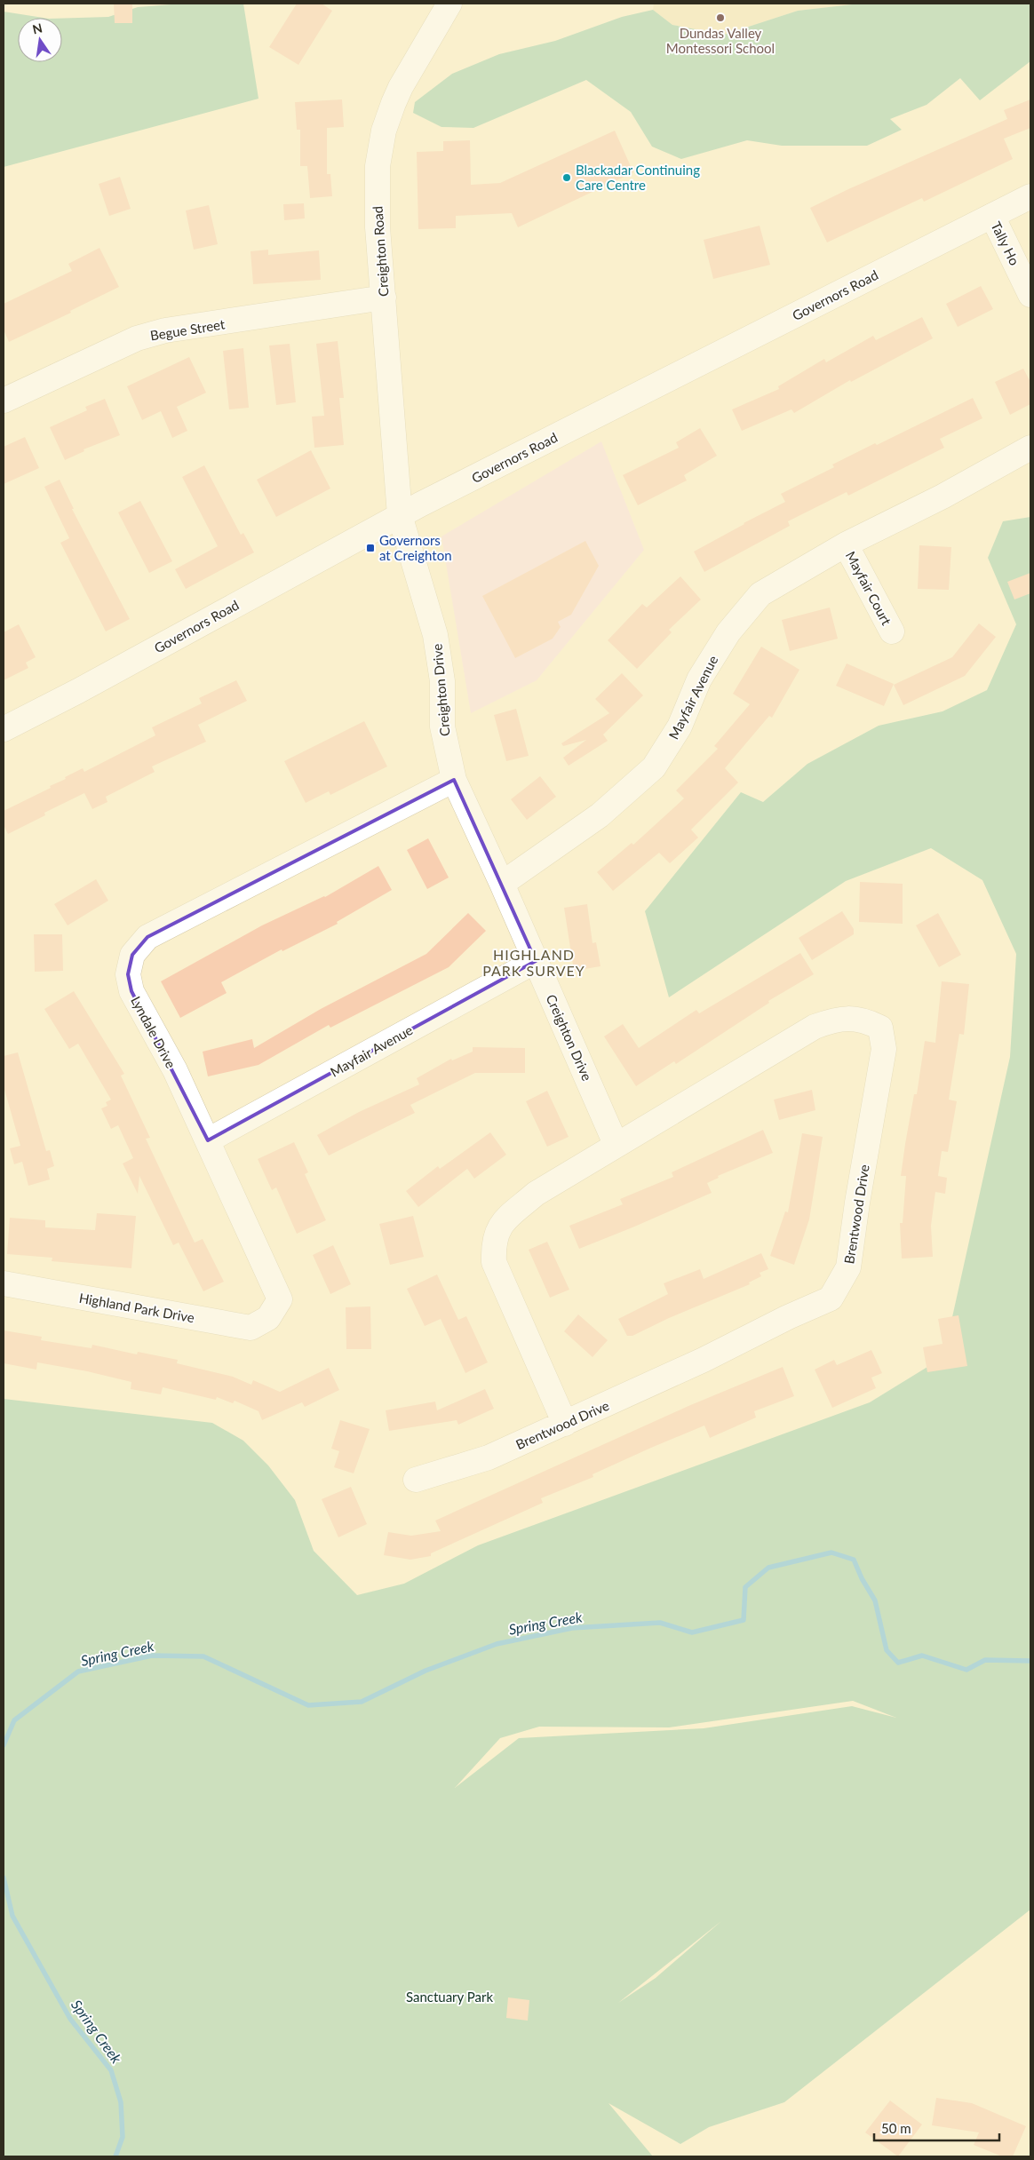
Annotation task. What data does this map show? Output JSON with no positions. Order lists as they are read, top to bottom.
{
  "streets": {
    "street": [
      "Tally Ho",
      "Creighton Road",
      "Governors Road",
      "Begue Street",
      "Mayfair Court",
      "Creighton Drive",
      "Mayfair Avenue",
      "Lyndale Drive",
      "Brentwood Drive",
      "Highland Park Drive"
    ]
  },
  "crossings": [
    ["Tally Ho", "Governors Road"],
    ["Creighton Road", "Governors Road"],
    ["Creighton Road", "Begue Street"],
    ["Creighton Road", "Creighton Drive"],
    ["Governors Road", "Creighton Drive"],
    ["Mayfair Court", "Mayfair Avenue"],
    ["Creighton Drive", "Mayfair Avenue"],
    ["Creighton Drive", "Lyndale Drive"],
    ["Creighton Drive", "Brentwood Drive"],
    ["Mayfair Avenue", "Lyndale Drive"],
    ["Lyndale Drive", "Highland Park Drive"]
  ],
  "districts": ["HIGHLAND PARK SURVEY"],
  "water": ["Spring Creek"],
  "parks": ["Sanctuary Park"],
  "places": {
    "other": ["Dundas Valley Montessori School", "Blackadar Continuing Care Centre"],
    "transit": ["Governors at Creighton"]
  },
  "scale_bar": "50 m",
  "north": "top"
}
